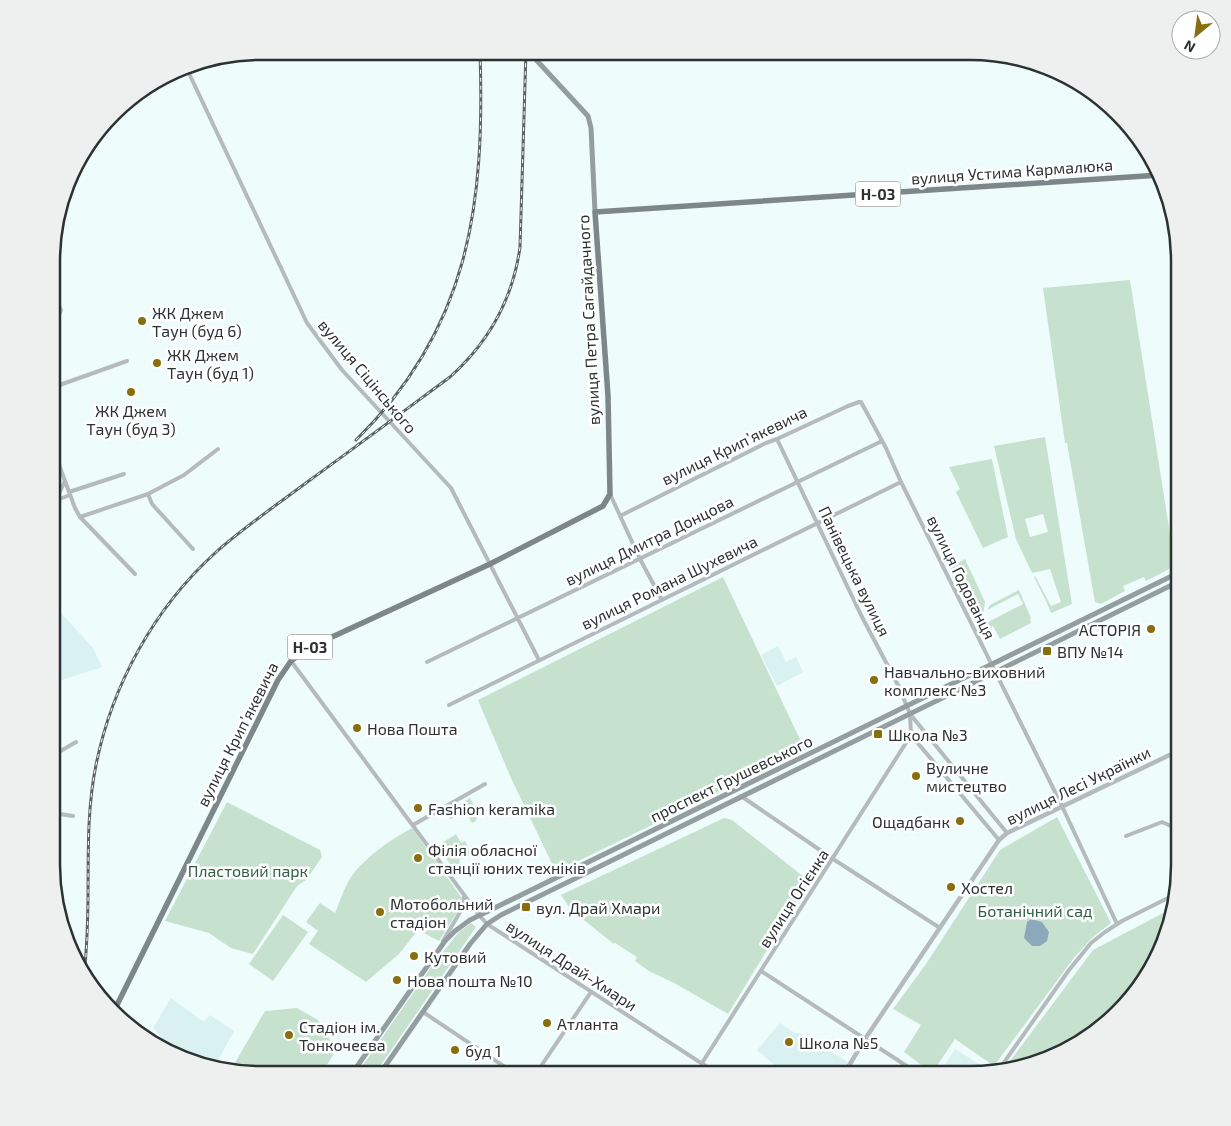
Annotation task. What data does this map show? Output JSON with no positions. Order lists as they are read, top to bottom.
{
  "streets": {
    "main road": [
      "вулиця Устима Кармалюка",
      "Н-03",
      "вулиця Петра Сагайдачного",
      "вулиця Крипʼякевича",
      "проспект Грушевського"
    ],
    "street": [
      "вулиця Сіцінського",
      "вулиця Дмитра Донцова",
      "Панівецька вулиця",
      "вулиця Годованця",
      "вулиця Романа Шухевича",
      "вулиця Лесі Українки",
      "вулиця Огієнка",
      "вулиця Драй-Хмари"
    ]
  },
  "crossings": [
    ["вулиця Устима Кармалюка", "вулиця Петра Сагайдачного"],
    ["вулиця Петра Сагайдачного", "вулиця Крипʼякевича"],
    ["вулиця Петра Сагайдачного", "вулиця Дмитра Донцова"],
    ["вулиця Петра Сагайдачного", "вулиця Романа Шухевича"],
    ["вулиця Сіцінського", "вулиця Крипʼякевича"],
    ["вулиця Сіцінського", "вулиця Дмитра Донцова"],
    ["вулиця Сіцінського", "вулиця Романа Шухевича"],
    ["вулиця Крипʼякевича", "Панівецька вулиця"],
    ["вулиця Крипʼякевича", "вулиця Годованця"],
    ["вулиця Крипʼякевича", "вулиця Драй-Хмари"],
    ["вулиця Дмитра Донцова", "Панівецька вулиця"],
    ["вулиця Дмитра Донцова", "вулиця Годованця"],
    ["Панівецька вулиця", "вулиця Романа Шухевича"],
    ["Панівецька вулиця", "проспект Грушевського"],
    ["Панівецька вулиця", "вулиця Лесі Українки"],
    ["Панівецька вулиця", "вулиця Огієнка"],
    ["вулиця Годованця", "вулиця Романа Шухевича"],
    ["вулиця Годованця", "проспект Грушевського"],
    ["вулиця Годованця", "вулиця Лесі Українки"],
    ["проспект Грушевського", "вулиця Драй-Хмари"],
    ["вулиця Огієнка", "вулиця Драй-Хмари"]
  ],
  "parks": ["Пластовий парк", "Ботанічний сад"],
  "places": {
    "other": [
      "ЖК Джем Таун (буд 6)",
      "ЖК Джем Таун (буд 1)",
      "ЖК Джем Таун (буд 3)",
      "АСТОРІЯ",
      "Навчально-виховний комплекс №3",
      "Нова Пошта",
      "Вуличне мистецтво",
      "Fashion keramika",
      "Ощадбанк",
      "Філія обласної станції юних техніків",
      "Хостел",
      "Мотобольний стадіон",
      "Кутовий",
      "Нова пошта №10",
      "Атланта",
      "Стадіон ім. Тонкочеєва",
      "Школа №5",
      "буд 1"
    ],
    "transit": ["ВПУ №14", "Школа №3", "вул. Драй Хмари"]
  },
  "north": "bottom left"
}
